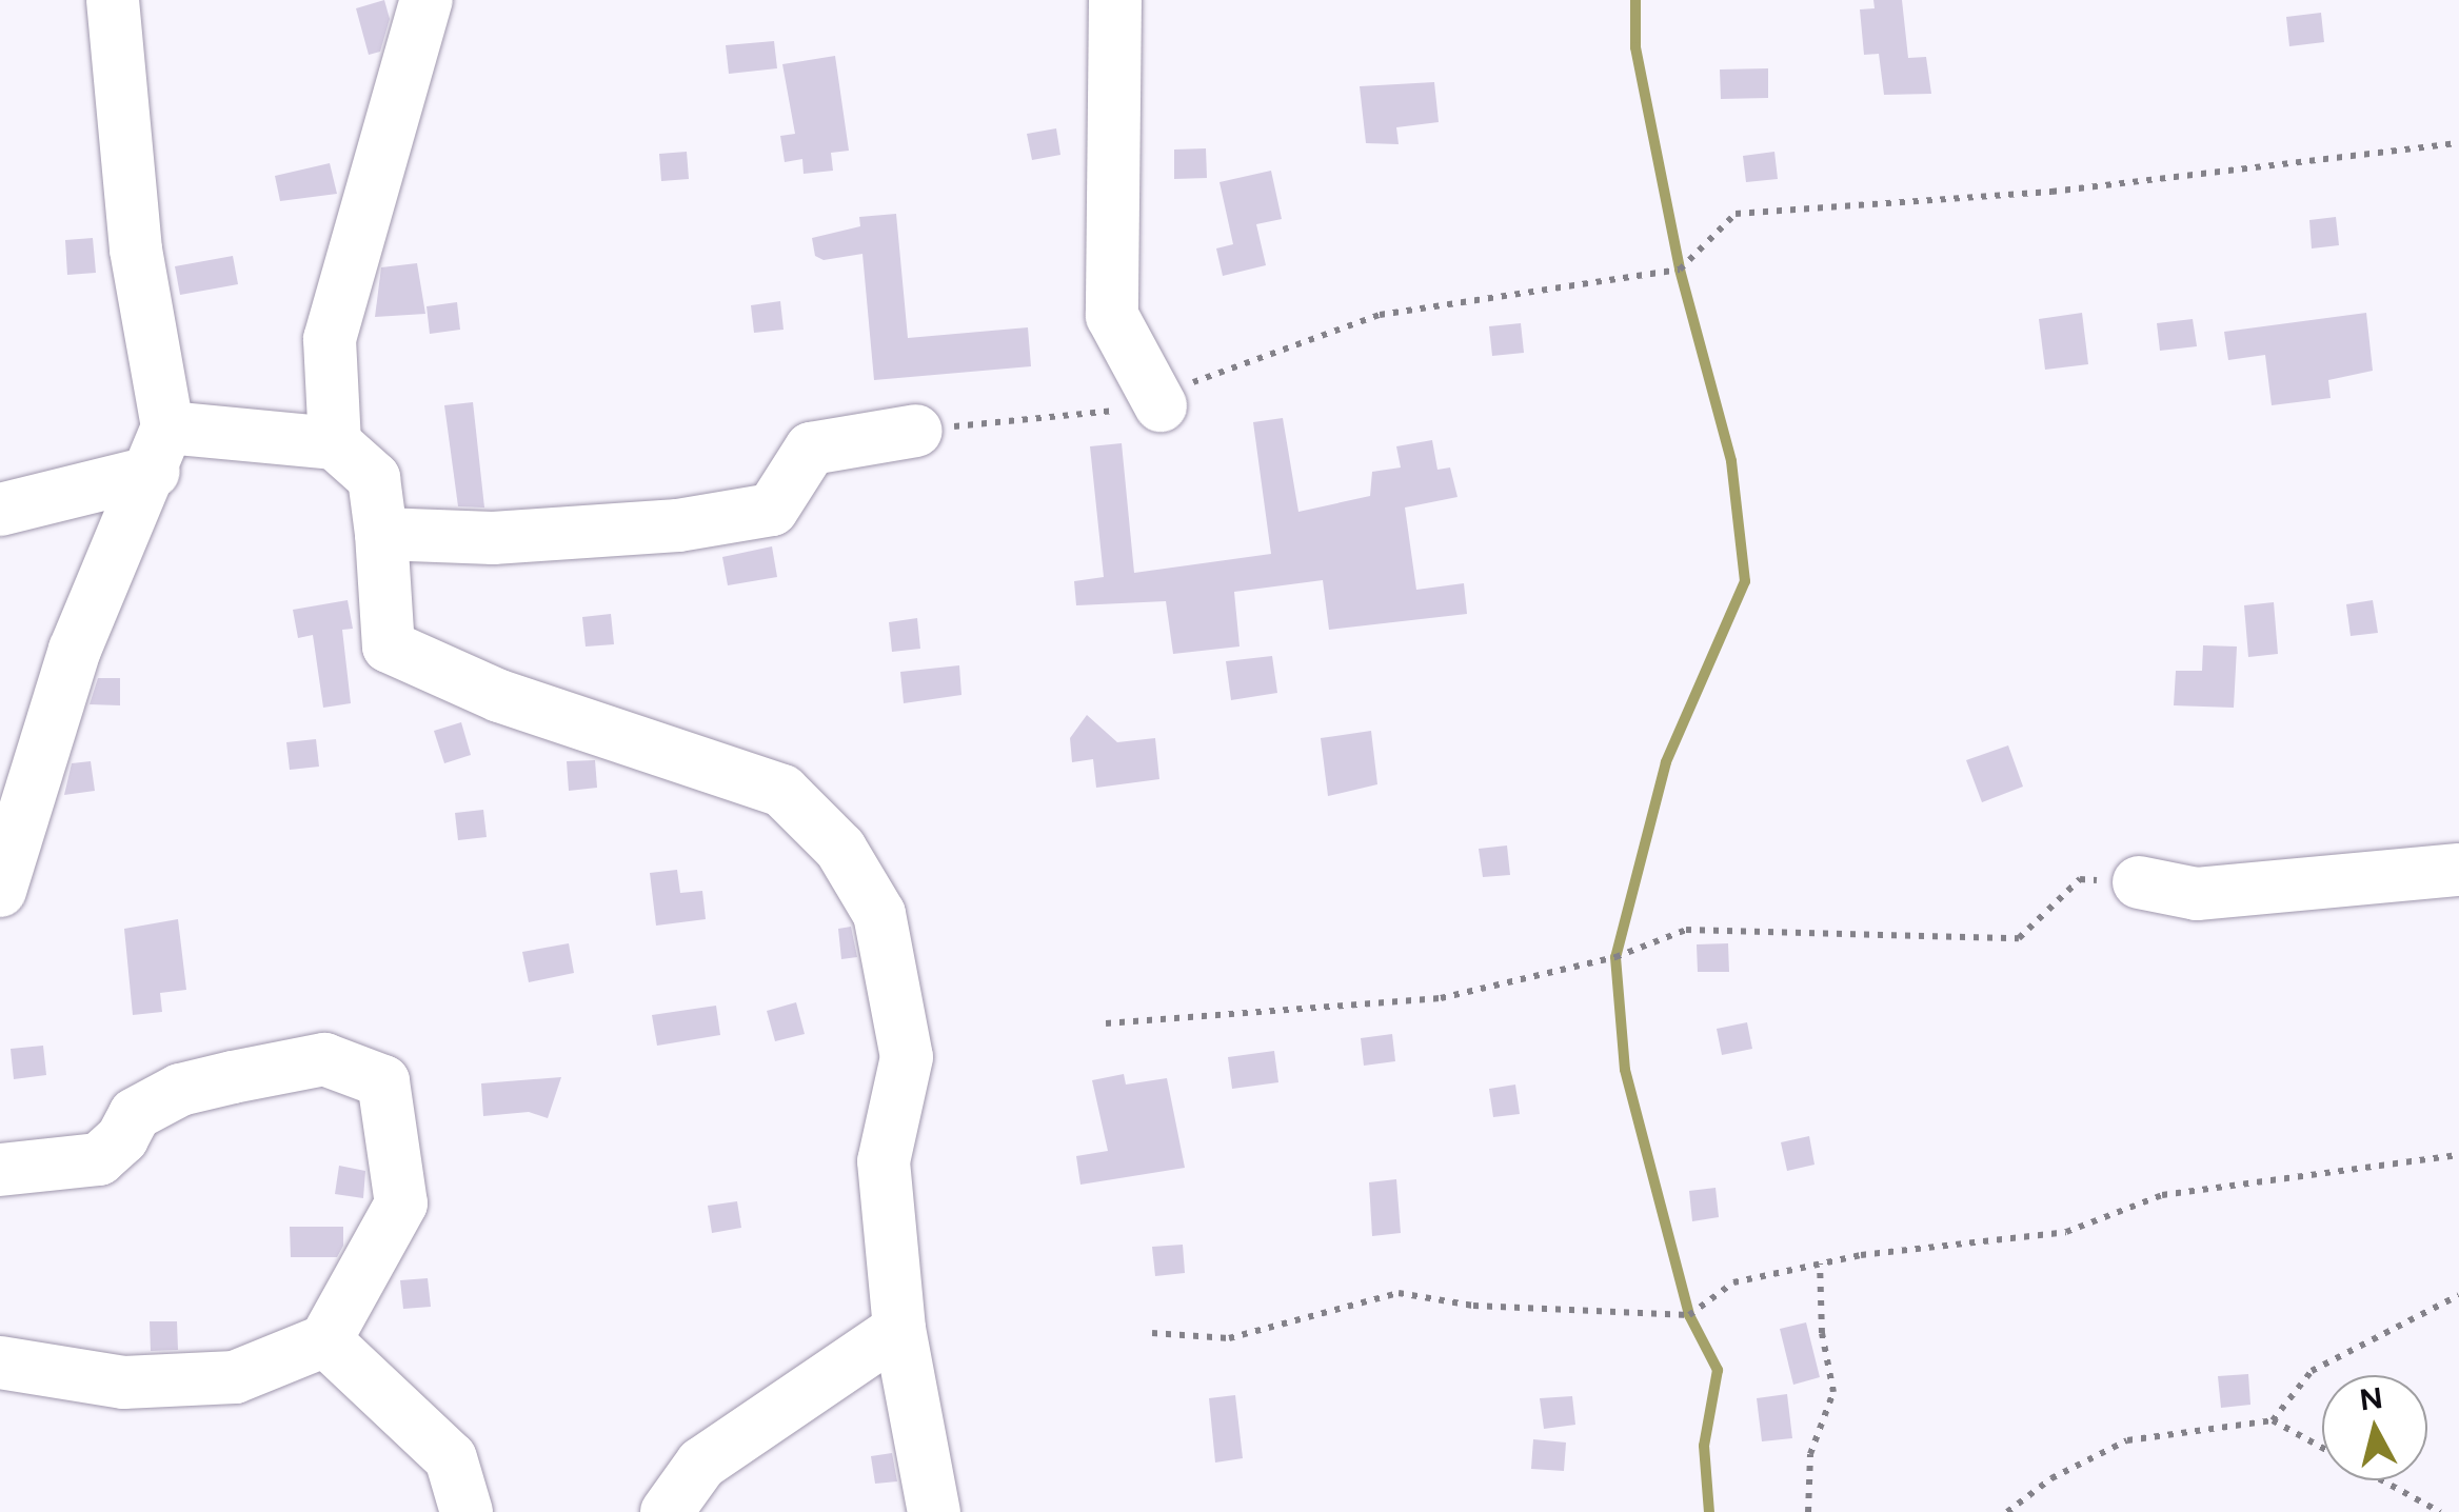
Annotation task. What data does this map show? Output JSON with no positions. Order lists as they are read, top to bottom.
{
  "north": "top"
}
